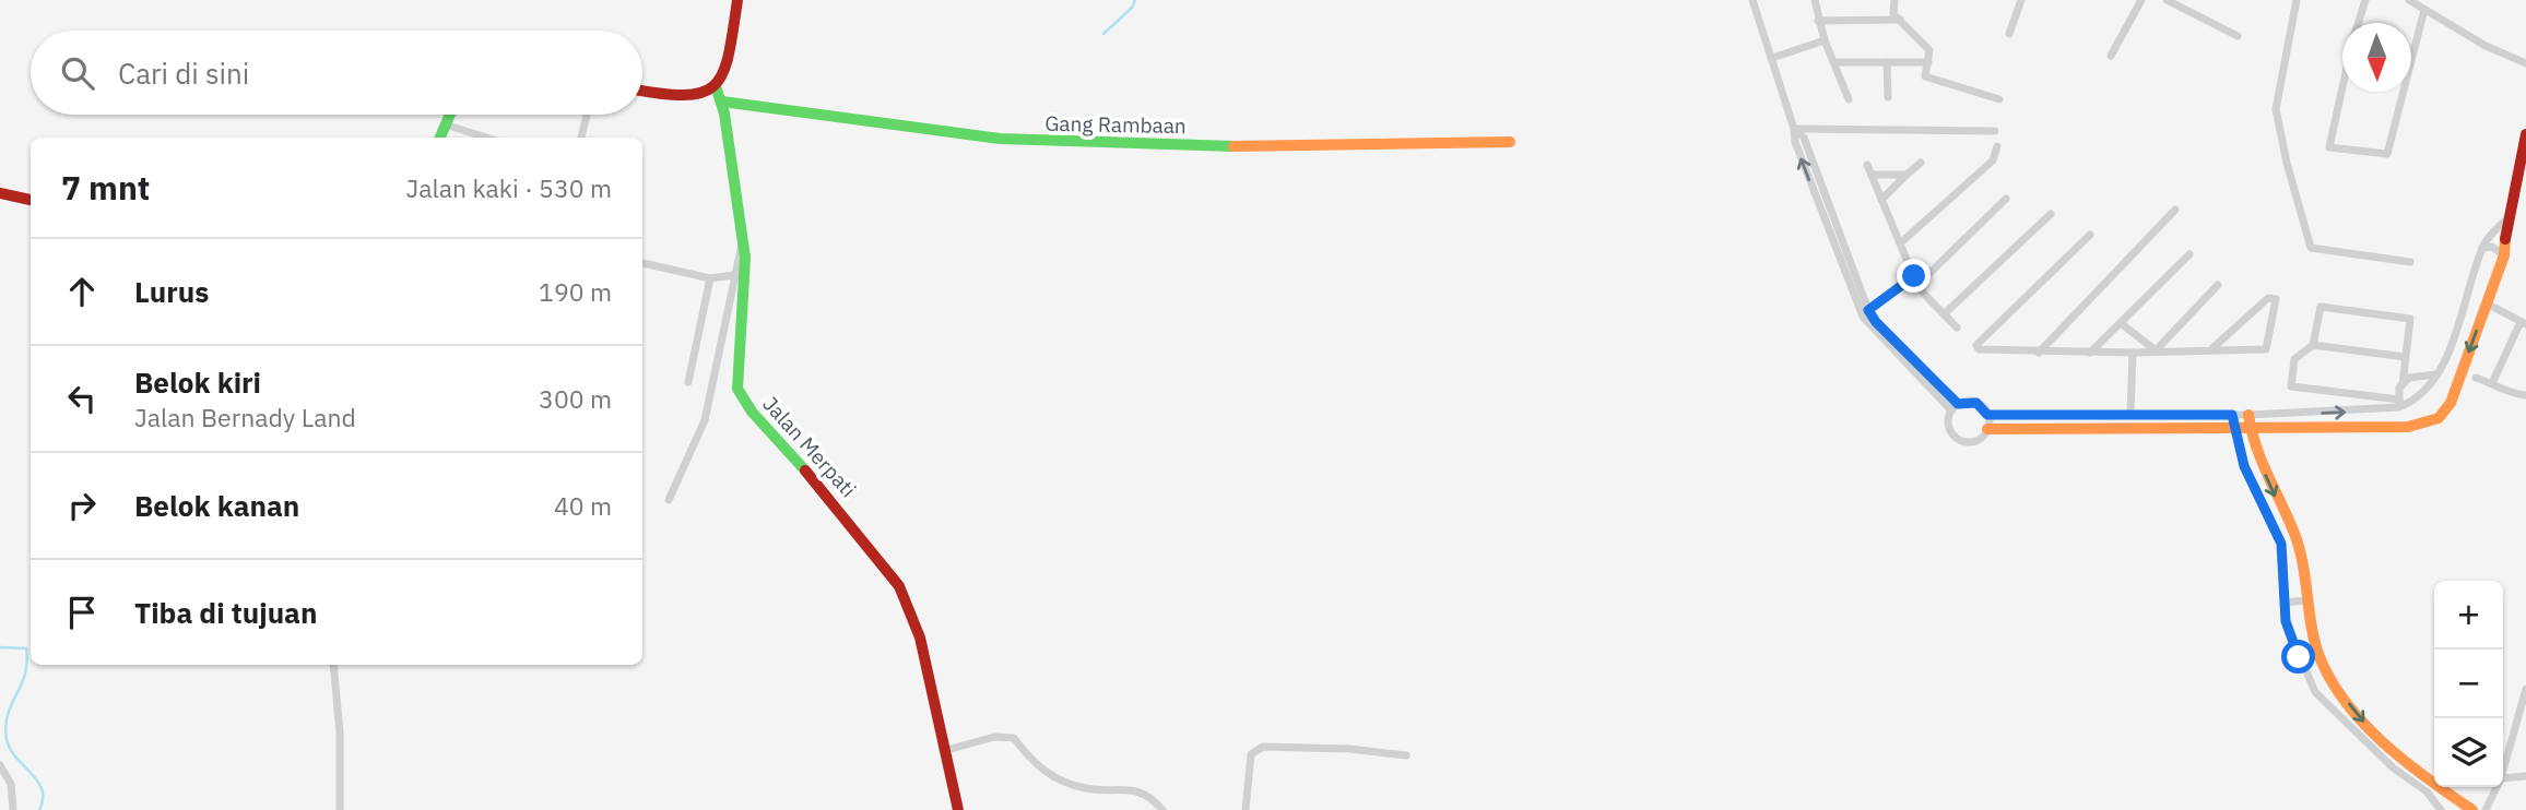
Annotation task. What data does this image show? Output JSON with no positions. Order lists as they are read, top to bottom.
{
  "streets": {
    "street": ["Gang Rambaan", "Jalan Merpati"]
  },
  "crossings": [
    ["Gang Rambaan", "Jalan Merpati"]
  ],
  "north": "bottom",
  "page": {
    "search": "Cari di sini",
    "heading": ["7 mnt", "Jalan kaki · 530 m"],
    "list": [
      ["Lurus", "190 m"],
      ["Belok kiri", "Jalan Bernady Land", "300 m"],
      ["Belok kanan", "40 m"],
      "Tiba di tujuan"
    ],
    "map_buttons": ["+", "−"]
  }
}
